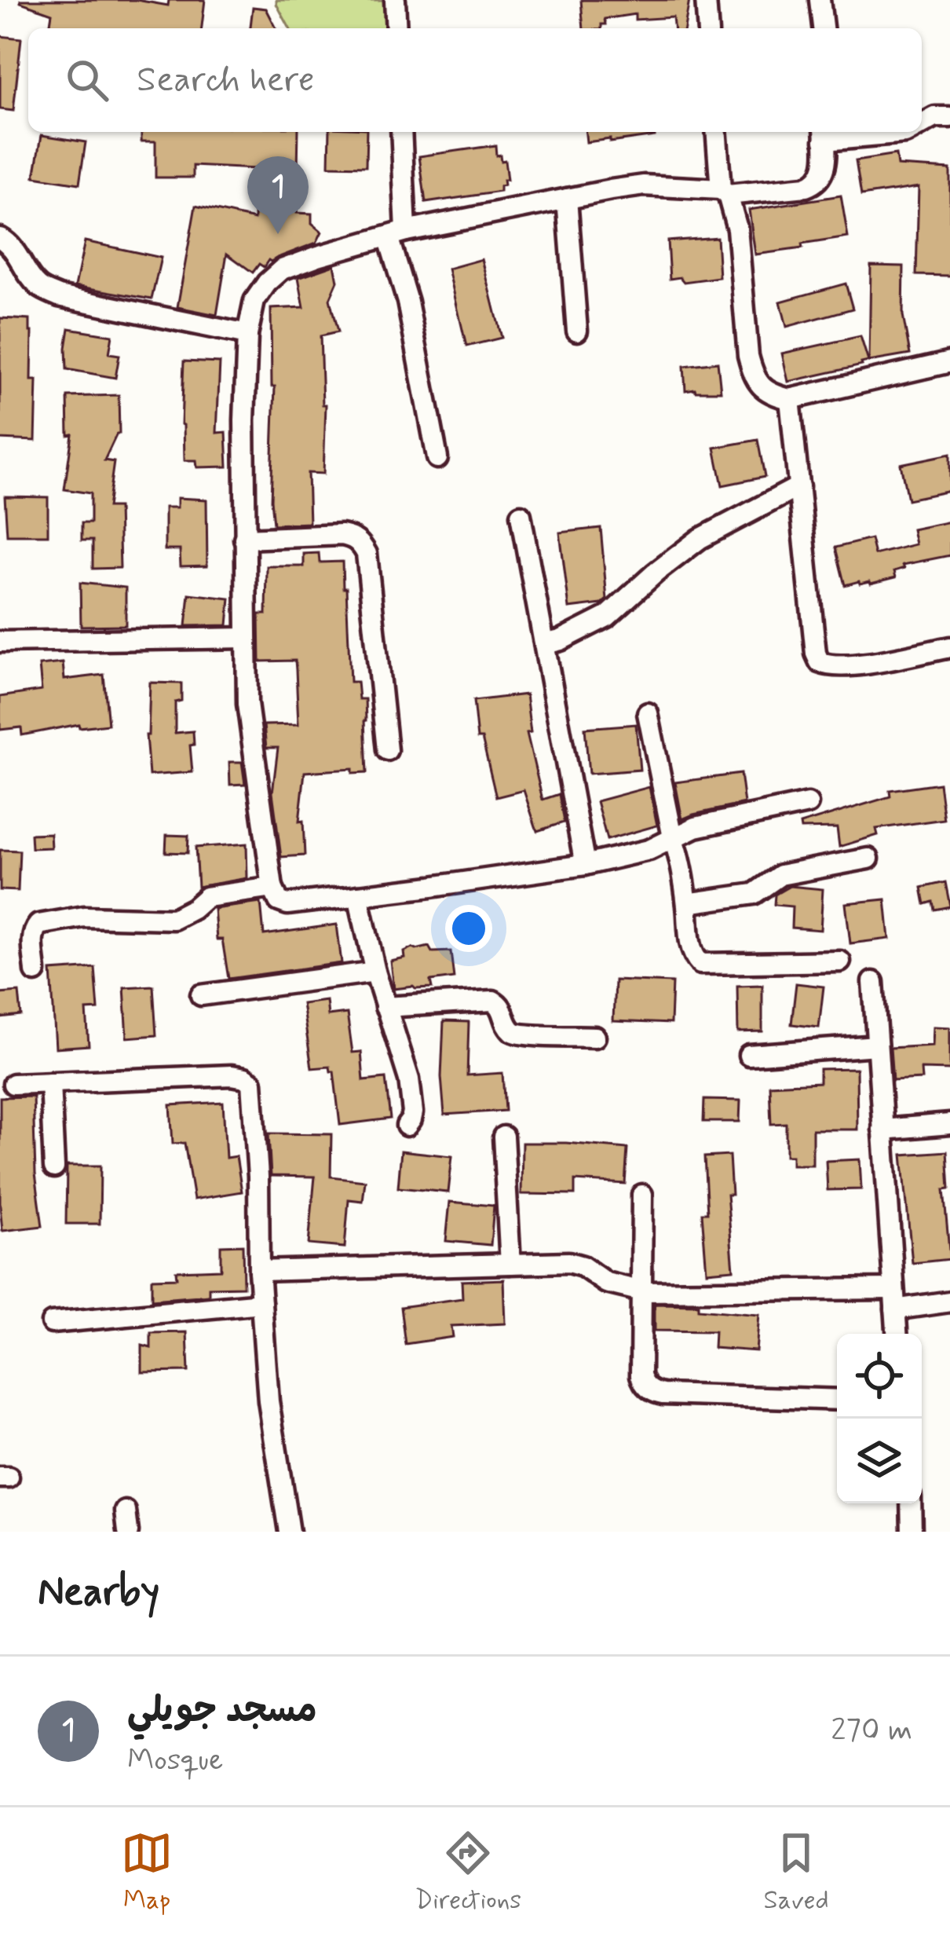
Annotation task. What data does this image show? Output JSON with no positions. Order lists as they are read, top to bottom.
{
  "page": {
    "search": "Search here",
    "pins": "1",
    "heading": "Nearby",
    "list": [
      {
        "mark": "1",
        "name": "مسجد جويلي",
        "note": "Mosque",
        "value": "270 m"
      }
    ],
    "nav": ["Map", "Directions", "Saved"]
  }
}
